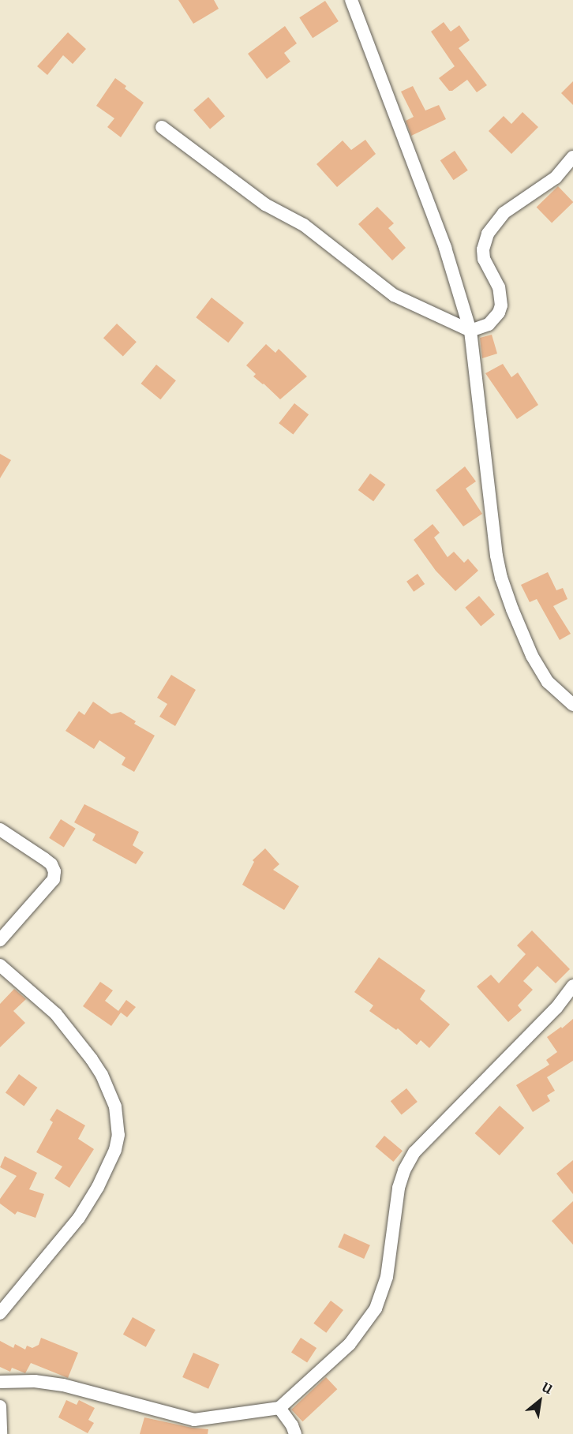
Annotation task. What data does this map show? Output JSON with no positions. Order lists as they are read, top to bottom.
{
  "north": "top right"
}
